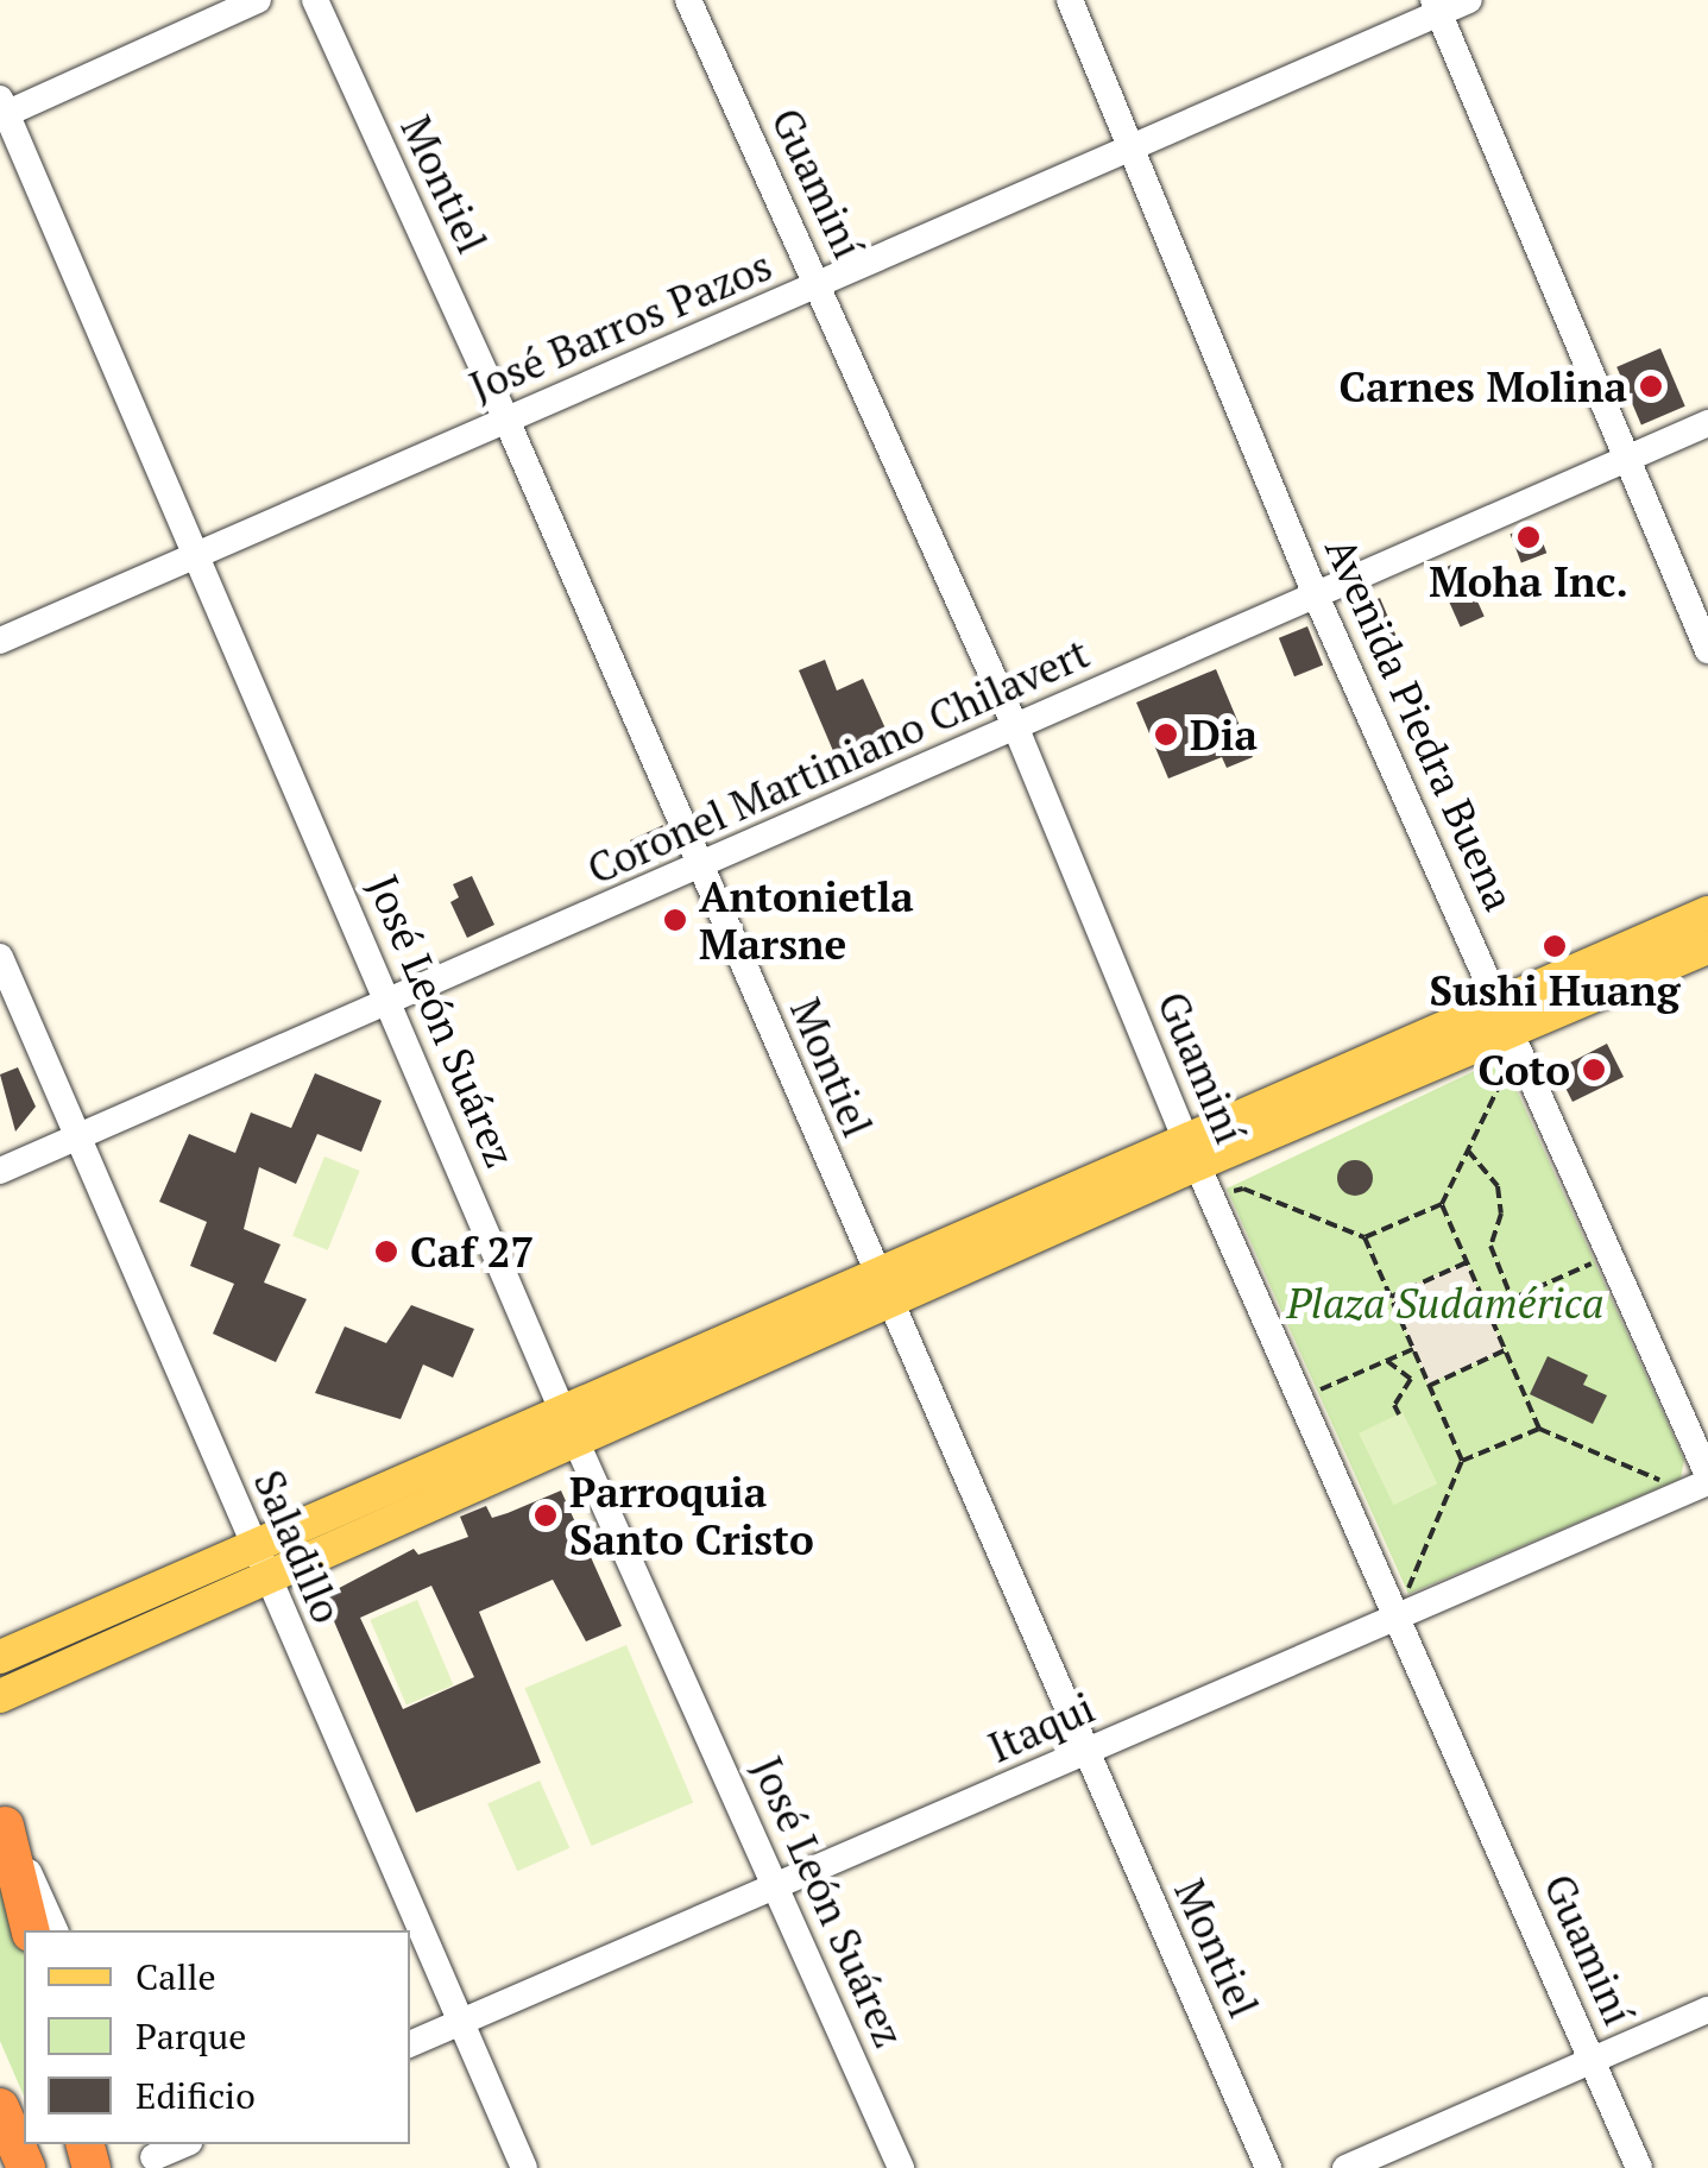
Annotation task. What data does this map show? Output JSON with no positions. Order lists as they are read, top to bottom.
{
  "streets": {
    "street": [
      "Guaminí",
      "Montiel",
      "José Barros Pazos",
      "Avenida Piedra Buena",
      "Coronel Martiniano Chilavert",
      "José León Suárez",
      "Saladillo",
      "Itaqui"
    ]
  },
  "crossings": [
    ["Guaminí", "José Barros Pazos"],
    ["Guaminí", "Coronel Martiniano Chilavert"],
    ["Guaminí", "Itaqui"],
    ["Montiel", "José Barros Pazos"],
    ["Montiel", "Coronel Martiniano Chilavert"],
    ["Montiel", "Itaqui"],
    ["José Barros Pazos", "Avenida Piedra Buena"],
    ["José Barros Pazos", "José León Suárez"],
    ["Avenida Piedra Buena", "Coronel Martiniano Chilavert"],
    ["Avenida Piedra Buena", "Itaqui"],
    ["Coronel Martiniano Chilavert", "José León Suárez"],
    ["Coronel Martiniano Chilavert", "Saladillo"],
    ["José León Suárez", "Itaqui"],
    ["Saladillo", "Itaqui"]
  ],
  "parks": ["Plaza Sudamérica"],
  "places": [
    "Carnes Molina",
    "Moha Inc.",
    "Dia",
    "Antonietla Marsne",
    "Sushi Huang",
    "Coto",
    "Caf 27",
    "Parroquia Santo Cristo"
  ],
  "legend": ["Calle", "Parque", "Edificio"]
}
